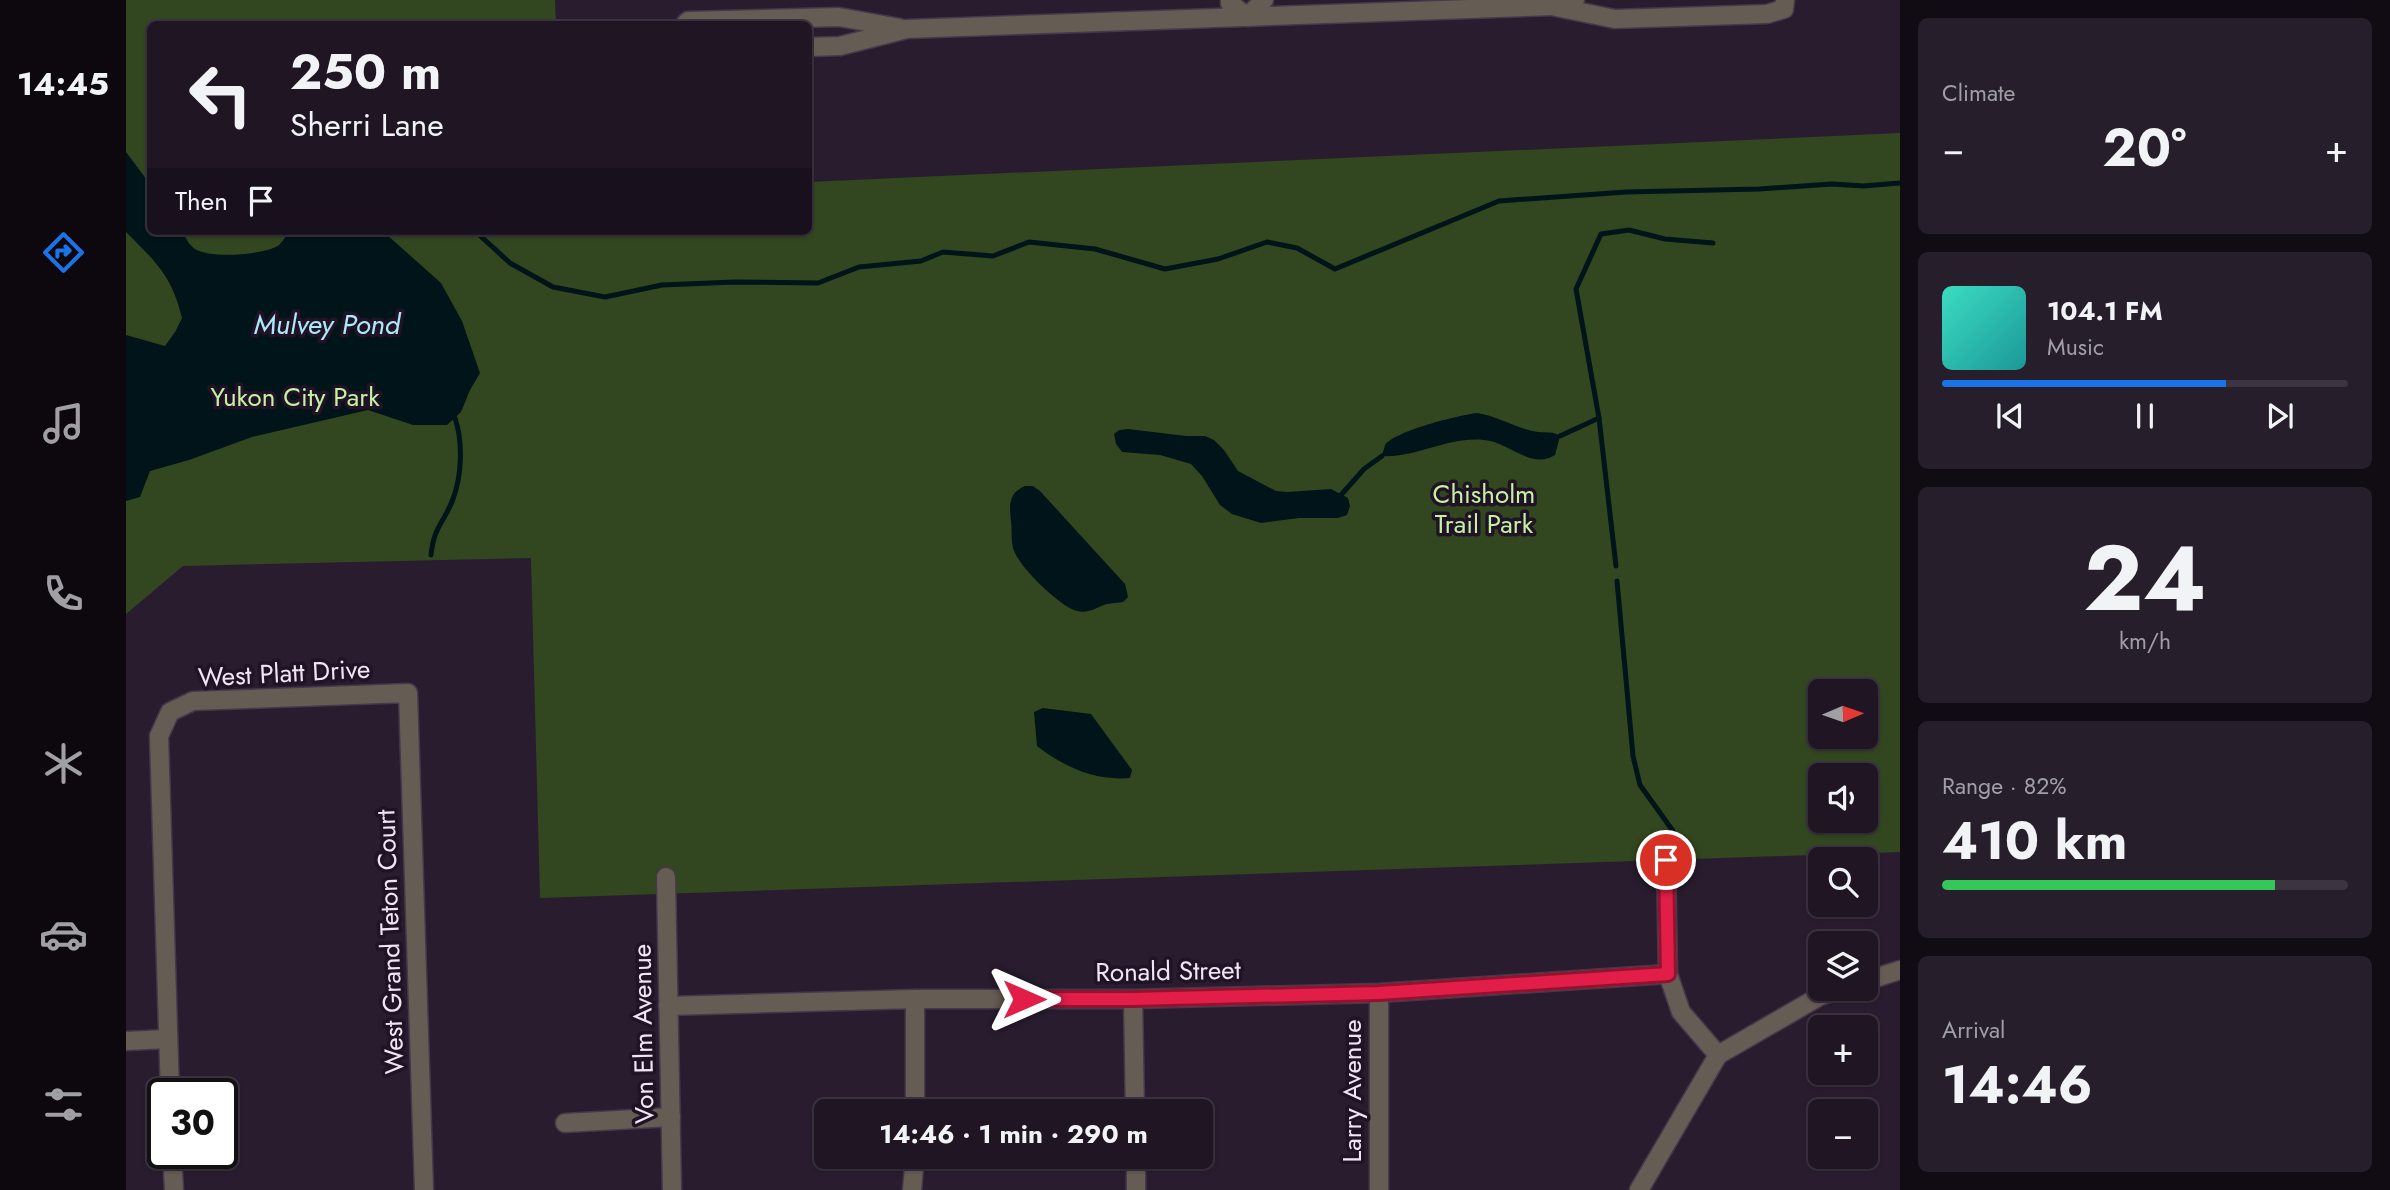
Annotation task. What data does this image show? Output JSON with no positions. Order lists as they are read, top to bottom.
{
  "streets": {
    "street": [
      "West Platt Drive",
      "West Grand Teton Court",
      "Ronald Street",
      "Von Elm Avenue",
      "Larry Avenue"
    ]
  },
  "crossings": [
    ["West Platt Drive", "West Grand Teton Court"],
    ["Ronald Street", "Von Elm Avenue"],
    ["Ronald Street", "Larry Avenue"]
  ],
  "water": ["Mulvey Pond"],
  "parks": ["Yukon City Park", "Chisholm Trail Park"],
  "north": "right",
  "page": {
    "tabs": "14:45",
    "tile": [
      "Climate",
      ["24", "km/h"],
      ["Range · 82%", "410 km"],
      ["Arrival", "14:46"]
    ],
    "turn": ["250 m", "Sherri Lane"],
    "heat": ["−", "20°", "+"],
    "then": "Then",
    "song": ["104.1 FM", "Music"],
    "map_buttons": ["+", "−"],
    "limit": "30",
    "trip": "14:46 · 1 min · 290 m"
  }
}
